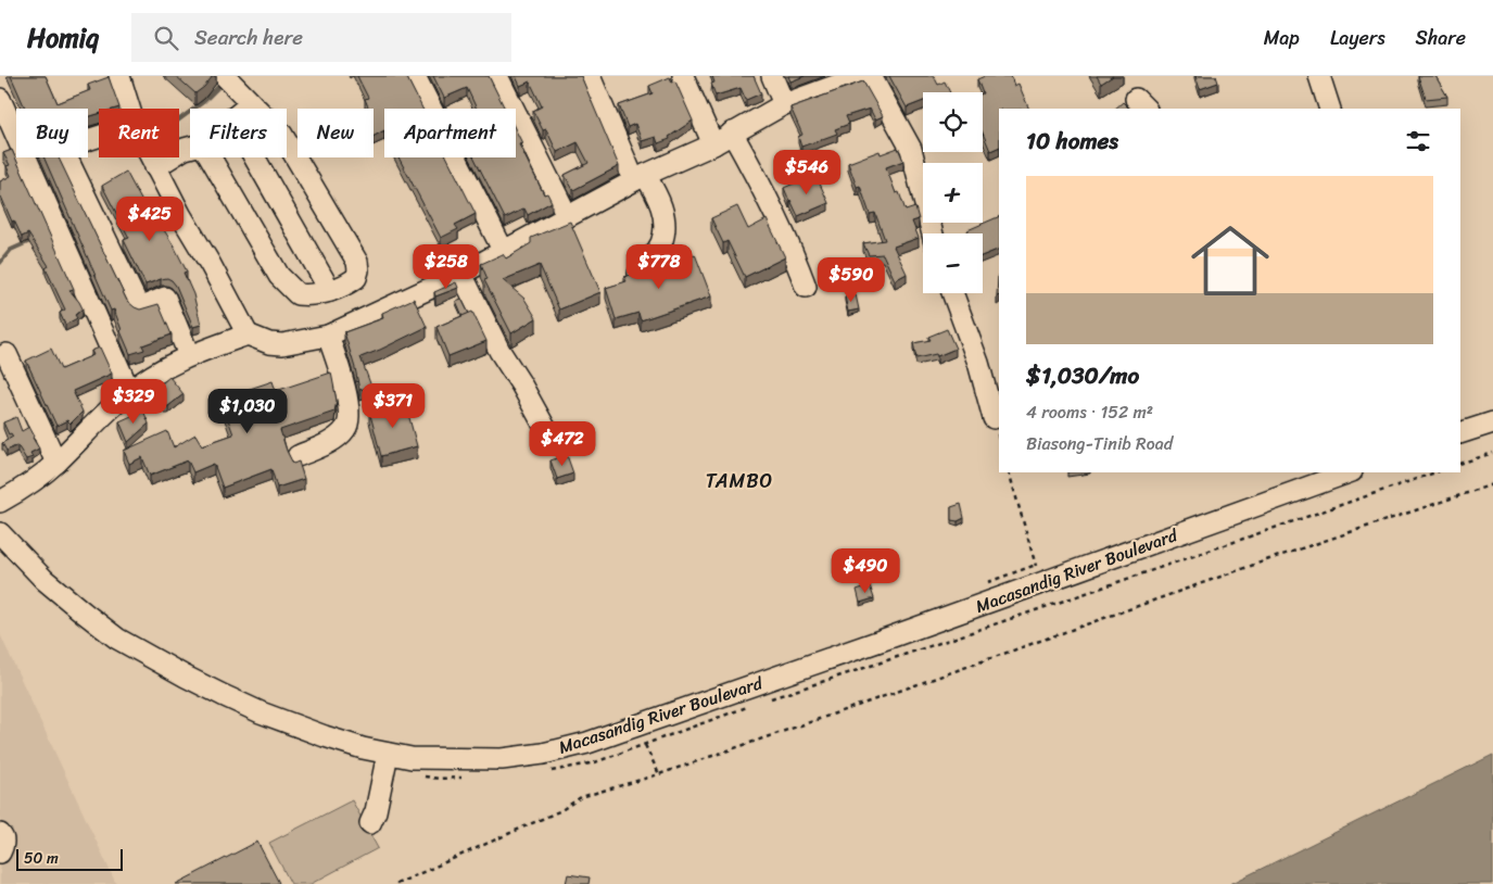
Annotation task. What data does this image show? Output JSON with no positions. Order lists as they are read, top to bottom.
{
  "streets": {
    "street": ["Macasandig River Boulevard"]
  },
  "districts": ["TAMBO"],
  "scale_bar": "50 m",
  "page": {
    "header": "Homiq",
    "search": "Search here",
    "nav": ["Map", "Layers", "Share"],
    "map_buttons": ["+", "−"],
    "chip": [
      "Buy",
      "Rent",
      "Filters",
      "New",
      "Apartment"
    ],
    "heading": "10 homes",
    "price": [
      "$546",
      "$425",
      "$258",
      "$778",
      "$590",
      "$329",
      "$371",
      "$1,030",
      "$472",
      "$490"
    ],
    "list": [
      {
        "name": "$1,030/mo",
        "note": "4 rooms · 152 m² · Biasong-Tinib Road"
      }
    ],
    "scale": "50 m"
  }
}
